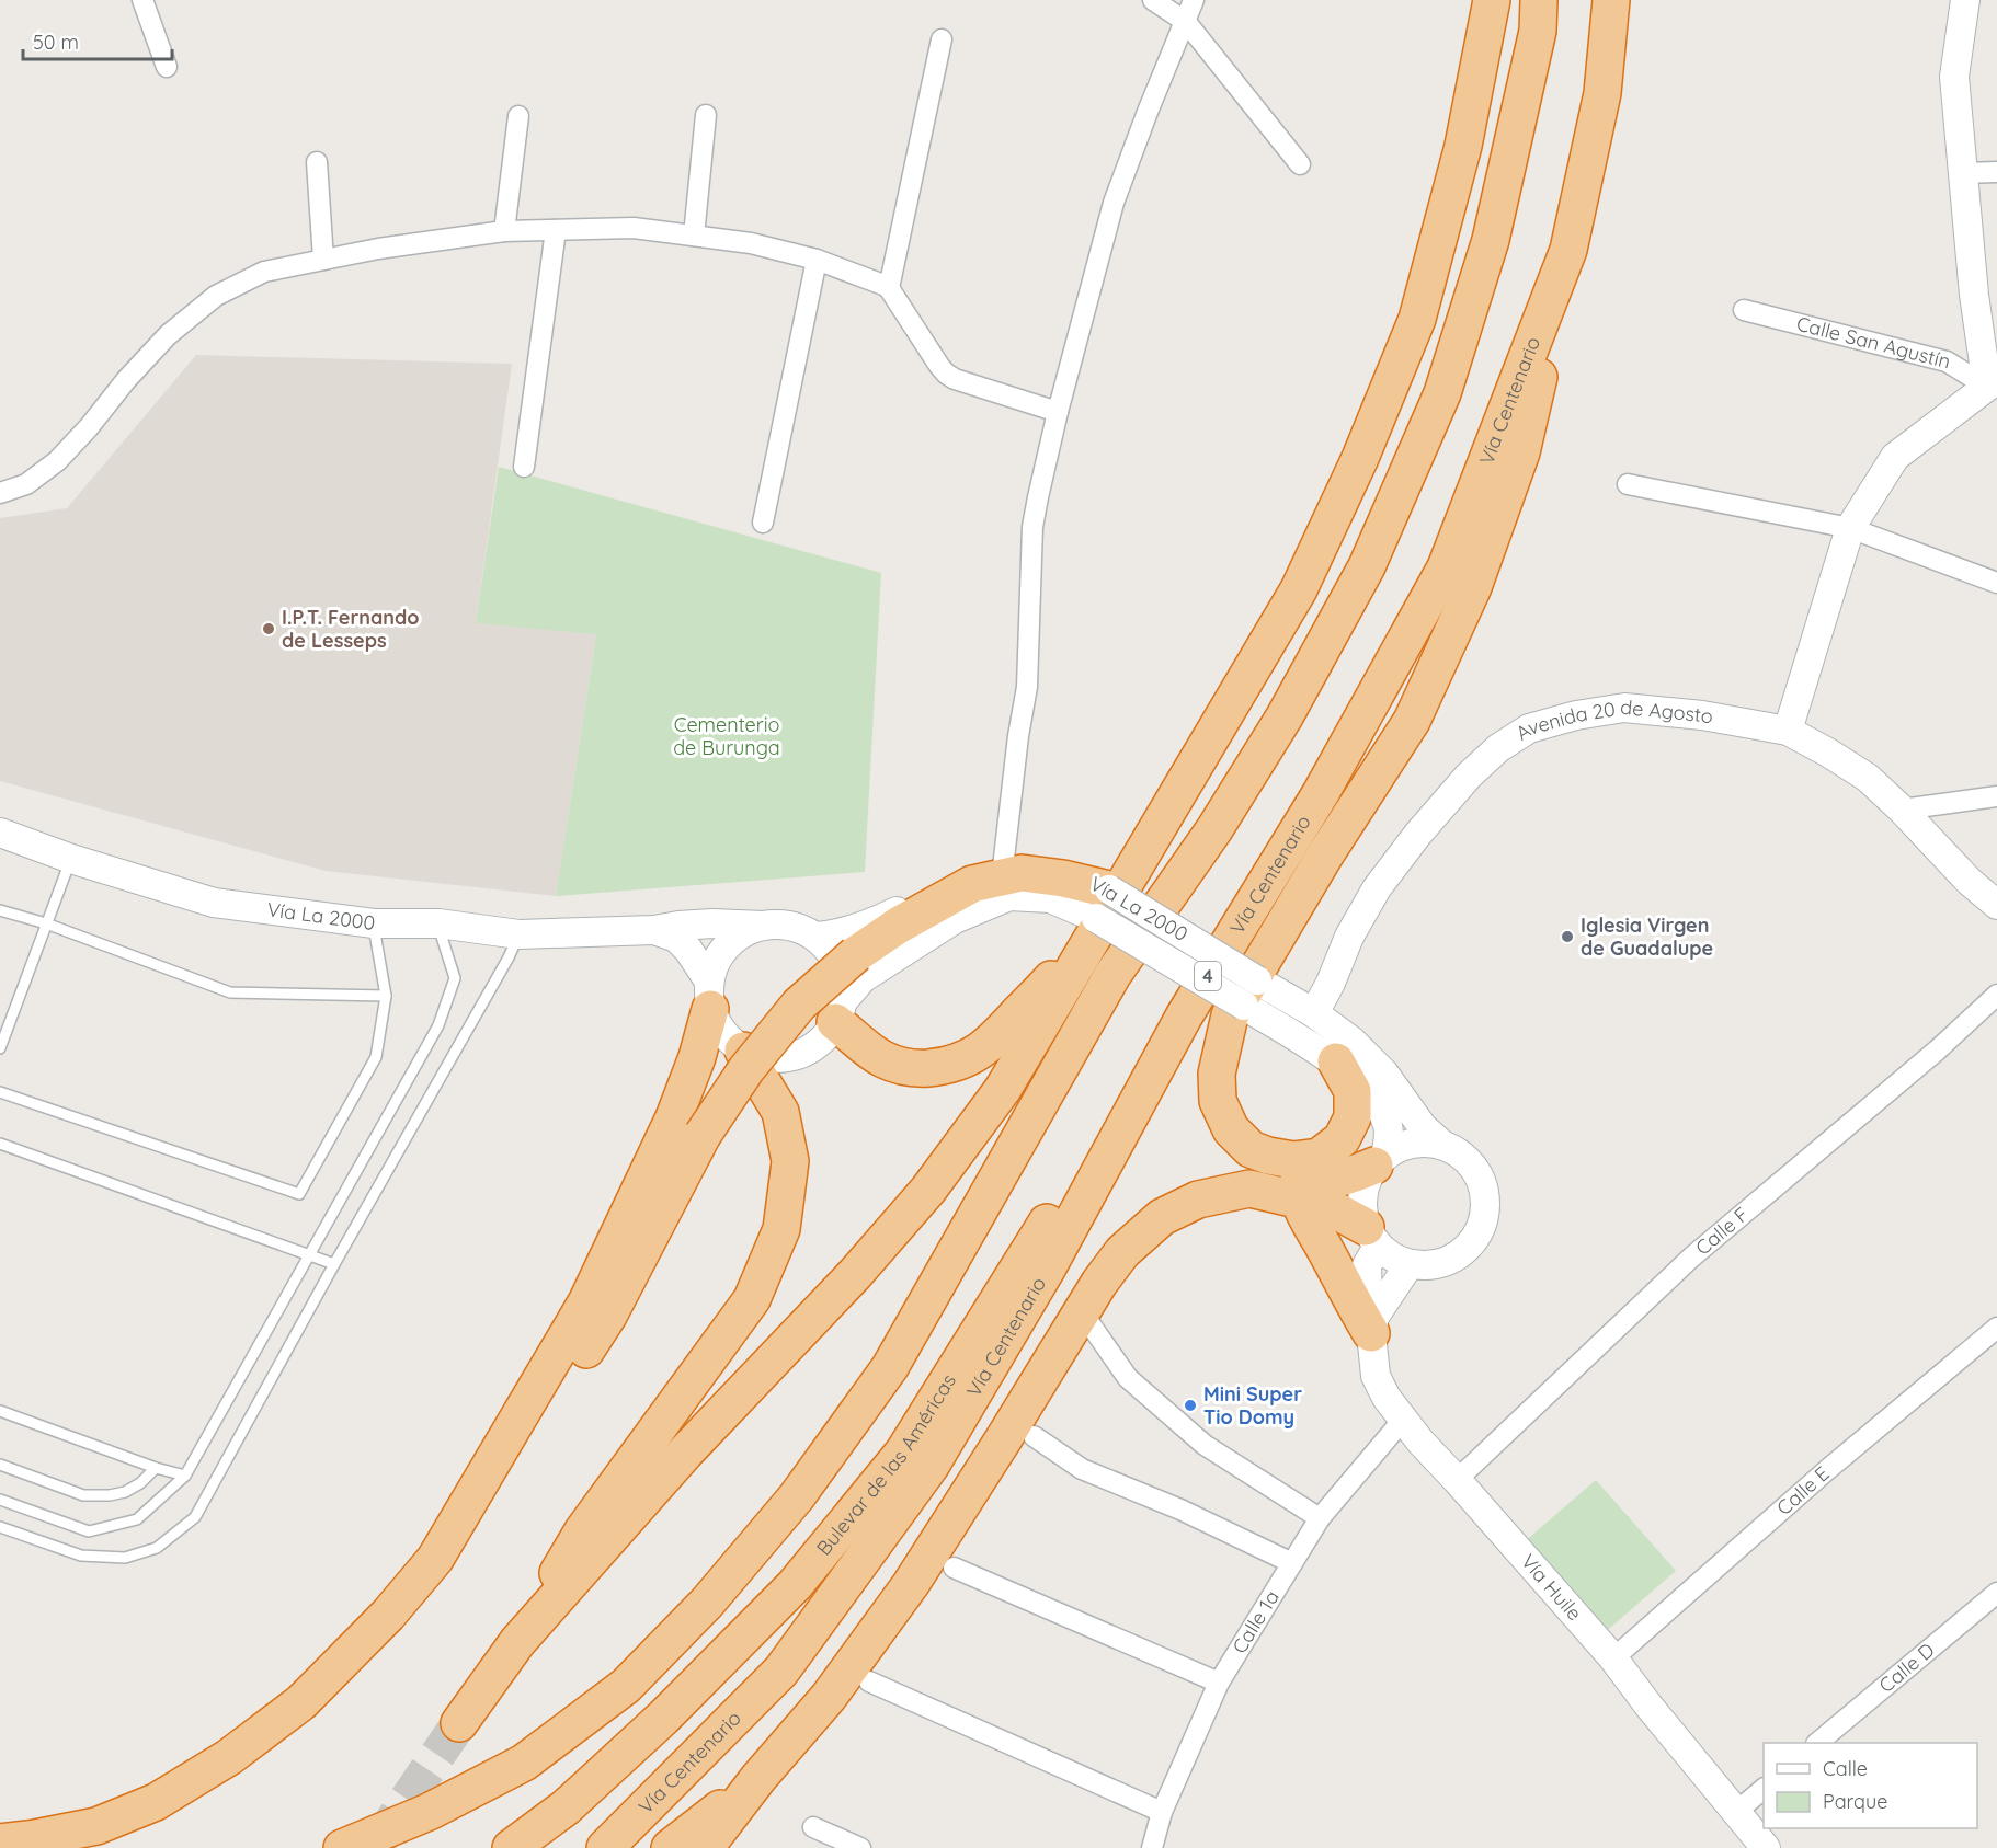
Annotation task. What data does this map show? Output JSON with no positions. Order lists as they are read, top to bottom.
{
  "streets": {
    "highway": ["Vía Centenario", "4", "Bulevar de las Américas"],
    "street": [
      "Calle San Agustín",
      "Avenida 20 de Agosto",
      "Vía La 2000",
      "Calle F",
      "Calle E",
      "Vía Huile",
      "Calle 1a",
      "Calle D"
    ]
  },
  "crossings": [
    ["Vía Centenario", "Bulevar de las Américas"],
    ["Avenida 20 de Agosto", "Vía La 2000"],
    ["Vía La 2000", "Vía Huile"],
    ["Calle F", "Vía Huile"],
    ["Calle E", "Vía Huile"],
    ["Vía Huile", "Calle 1a"]
  ],
  "parks": ["Cementerio de Burunga"],
  "places": ["I.P.T. Fernando de Lesseps", "Iglesia Virgen de Guadalupe", "Mini Super Tio Domy"],
  "legend": ["Calle", "Parque"],
  "scale_bar": "50 m"
}
